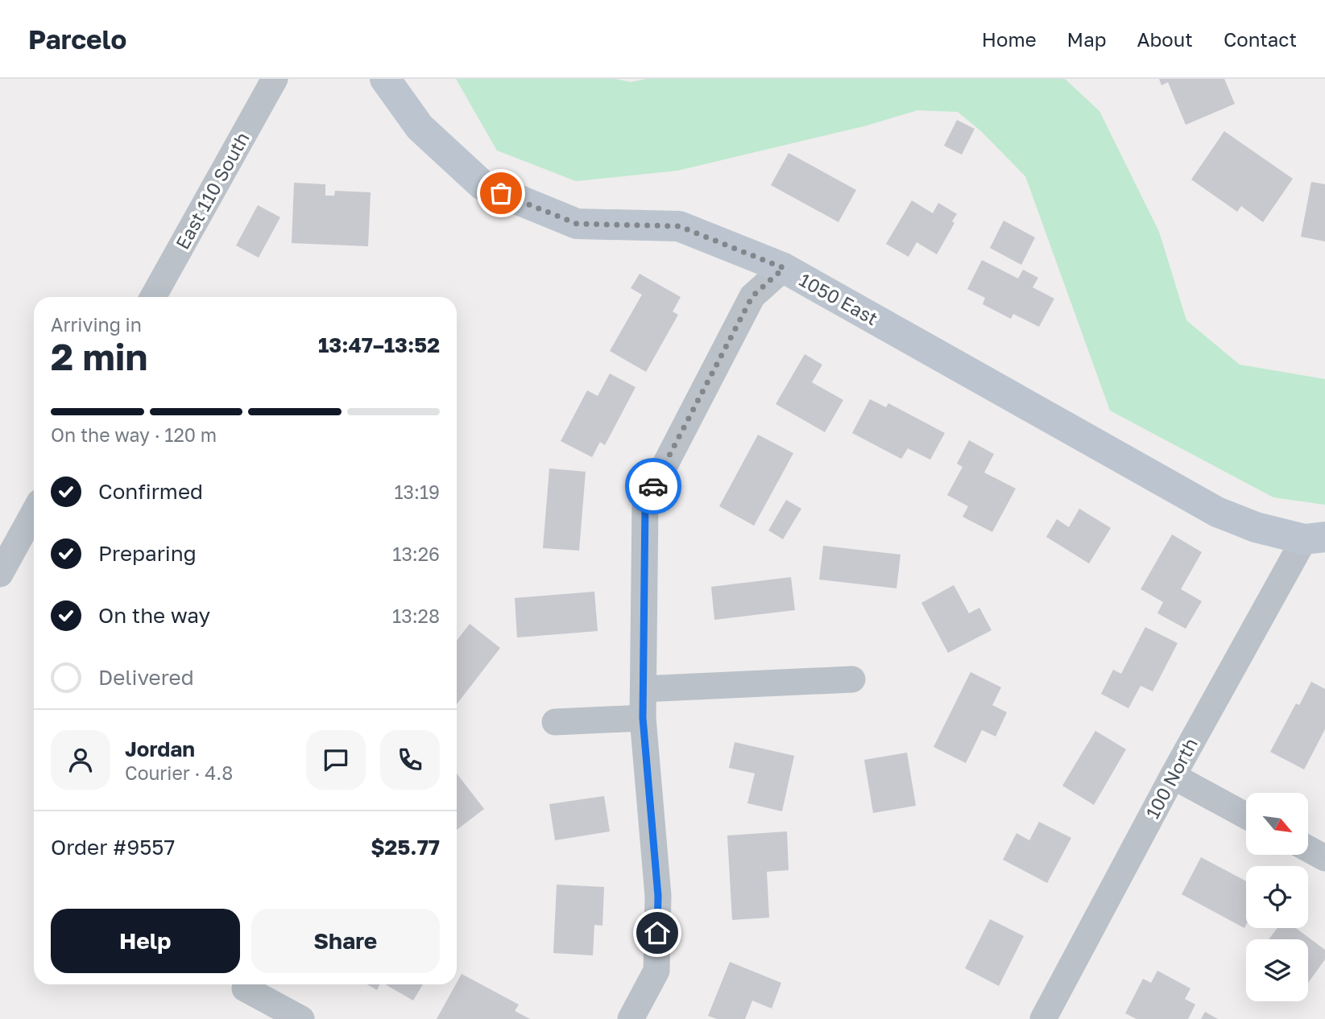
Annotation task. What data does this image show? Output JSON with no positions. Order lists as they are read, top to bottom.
{
  "streets": {
    "street": ["East 110 South", "1050 East", "100 North"]
  },
  "crossings": [
    ["1050 East", "100 North"]
  ],
  "north": "bottom right",
  "page": {
    "header": "Parcelo",
    "nav": [
      "Home",
      "Map",
      "About",
      "Contact"
    ],
    "heading": ["2 min", "Arriving in", "13:47–13:52"],
    "panel": [
      "Jordan",
      "Courier · 4.8",
      "Order #9557",
      "$25.77"
    ],
    "bar": "On the way · 120 m",
    "list": [
      ["Confirmed", "13:19"],
      ["Preparing", "13:26"],
      ["On the way", "13:28"],
      "Delivered"
    ],
    "buttons": ["Help", "Share"]
  }
}
